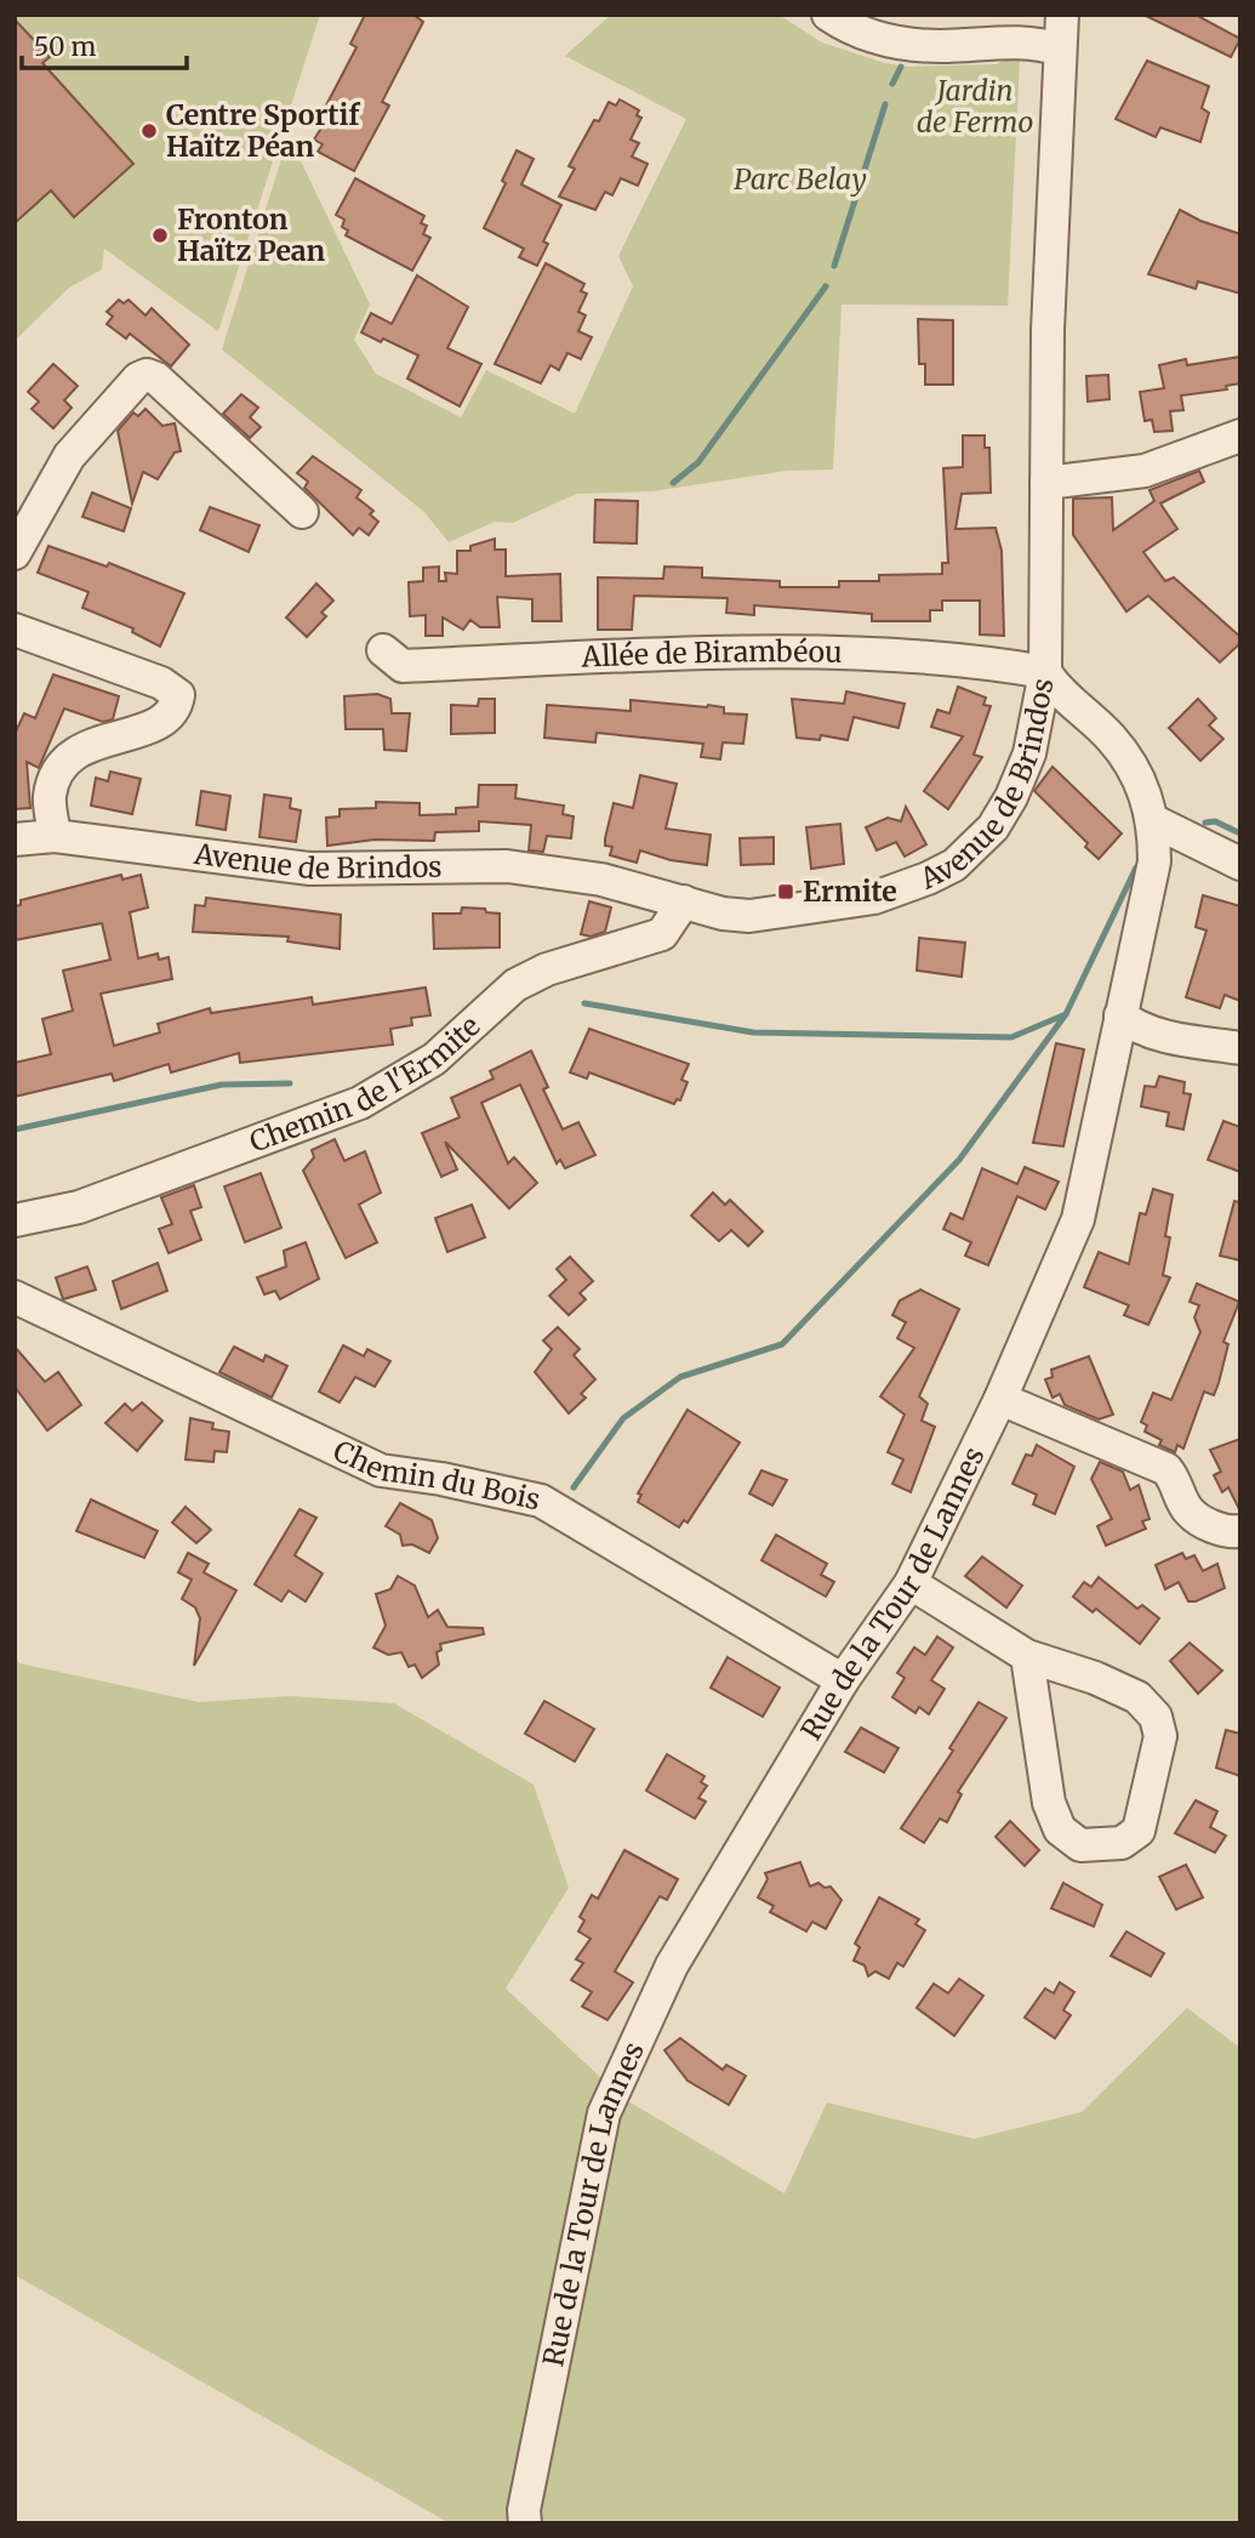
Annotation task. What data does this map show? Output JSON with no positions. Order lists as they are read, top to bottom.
{
  "streets": {
    "street": [
      "Allée de Birambéou",
      "Avenue de Brindos",
      "Chemin de l'Ermite",
      "Chemin du Bois",
      "Rue de la Tour de Lannes"
    ]
  },
  "crossings": [
    ["Allée de Birambéou", "Avenue de Brindos"],
    ["Allée de Birambéou", "Rue de la Tour de Lannes"],
    ["Avenue de Brindos", "Chemin de l'Ermite"],
    ["Avenue de Brindos", "Rue de la Tour de Lannes"],
    ["Chemin du Bois", "Rue de la Tour de Lannes"]
  ],
  "parks": ["Jardin de Fermo", "Parc Belay"],
  "places": {
    "other": ["Centre Sportif Haïtz Péan", "Fronton Haïtz Pean"],
    "transit": ["Ermite"]
  },
  "scale_bar": "50 m"
}
